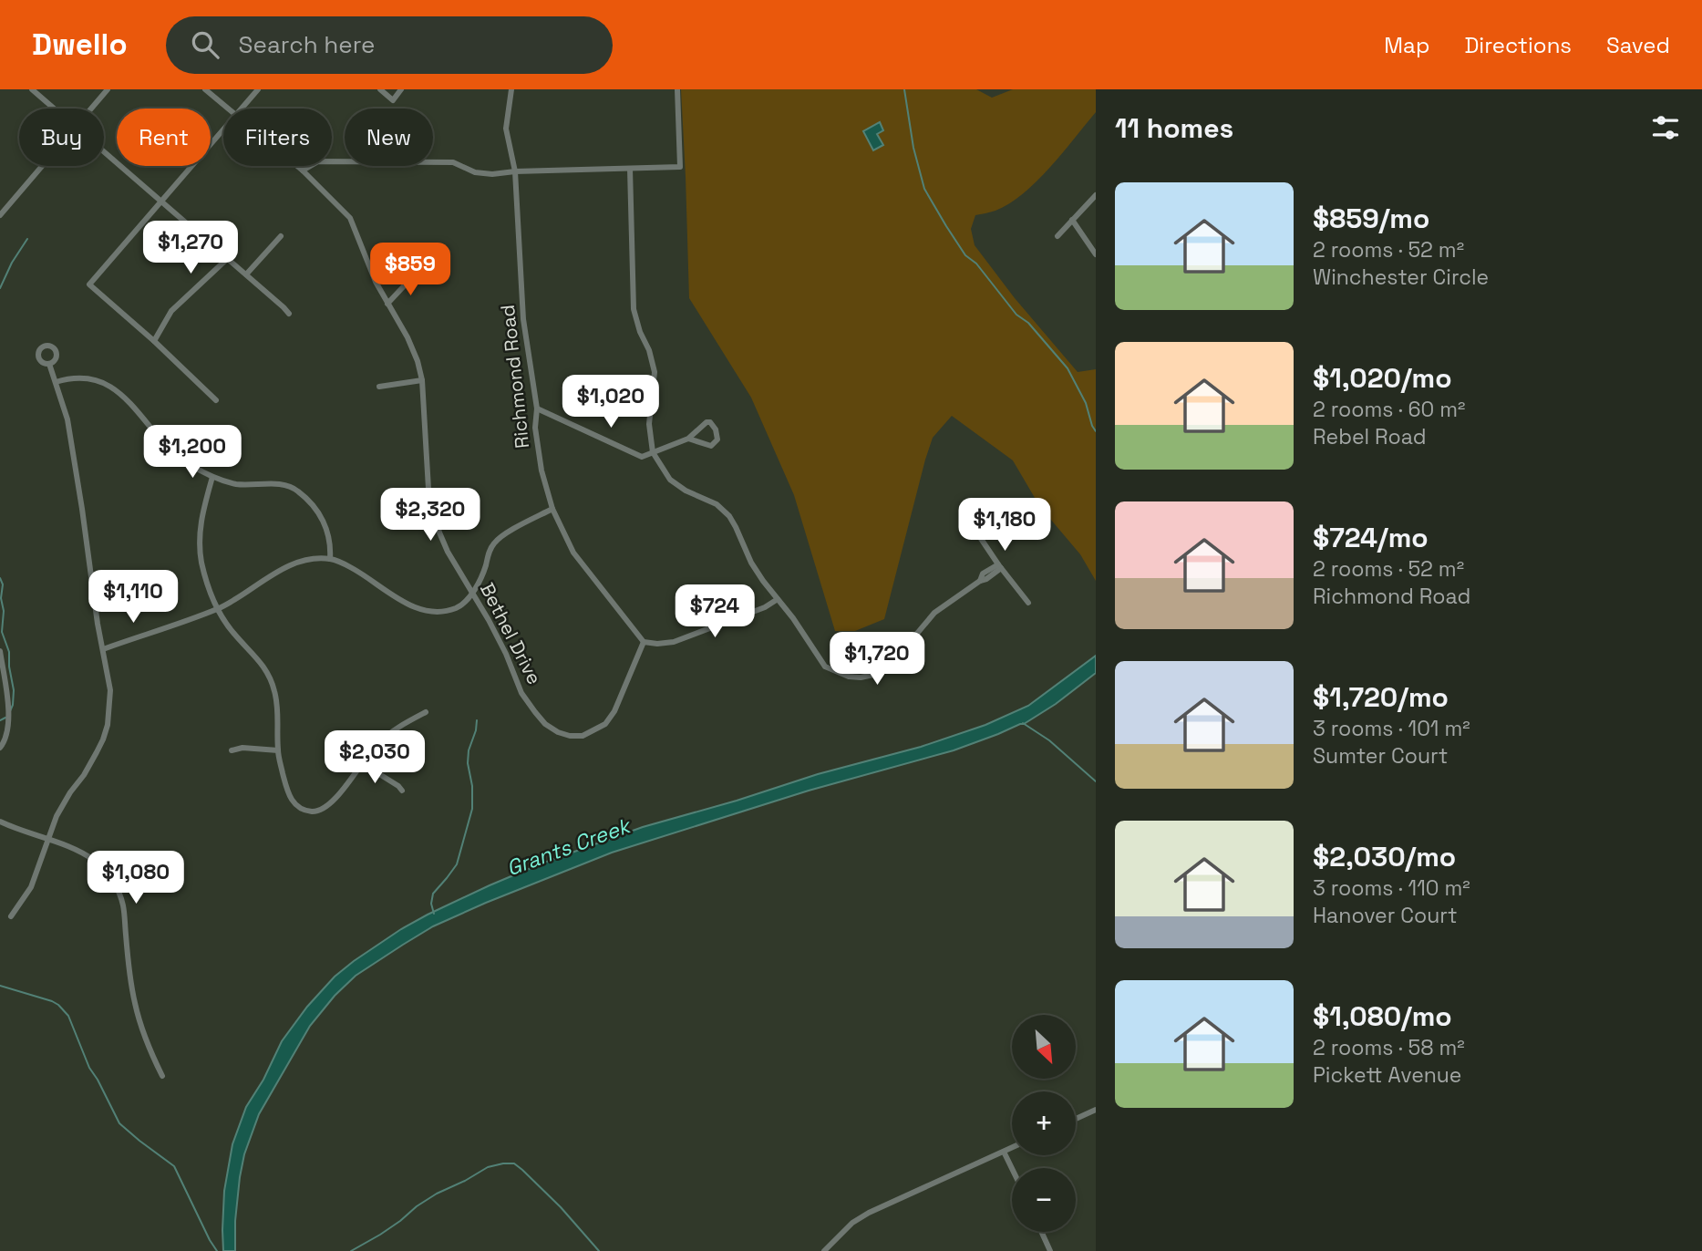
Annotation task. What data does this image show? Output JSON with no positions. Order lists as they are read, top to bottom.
{
  "streets": {
    "street": ["Richmond Road", "Bethel Drive"]
  },
  "crossings": [
    ["Richmond Road", "Bethel Drive"]
  ],
  "water": ["Grants Creek"],
  "north": "bottom right",
  "page": {
    "header": "Dwello",
    "search": "Search here",
    "nav": ["Map", "Directions", "Saved"],
    "heading": "11 homes",
    "chip": [
      "Buy",
      "Rent",
      "Filters",
      "New"
    ],
    "list": [
      {
        "name": "$859/mo",
        "note": "2 rooms · 52 m² · Winchester Circle"
      },
      {
        "name": "$1,020/mo",
        "note": "2 rooms · 60 m² · Rebel Road"
      },
      {
        "name": "$724/mo",
        "note": "2 rooms · 52 m² · Richmond Road"
      },
      {
        "name": "$1,720/mo",
        "note": "3 rooms · 101 m² · Sumter Court"
      },
      {
        "name": "$2,030/mo",
        "note": "3 rooms · 110 m² · Hanover Court"
      },
      {
        "name": "$1,080/mo",
        "note": "2 rooms · 58 m² · Pickett Avenue"
      }
    ],
    "price": [
      "$1,270",
      "$859",
      "$1,020",
      "$1,200",
      "$2,320",
      "$1,180",
      "$1,110",
      "$724",
      "$1,720",
      "$2,030",
      "$1,080"
    ],
    "map_buttons": ["+", "−"]
  }
}
